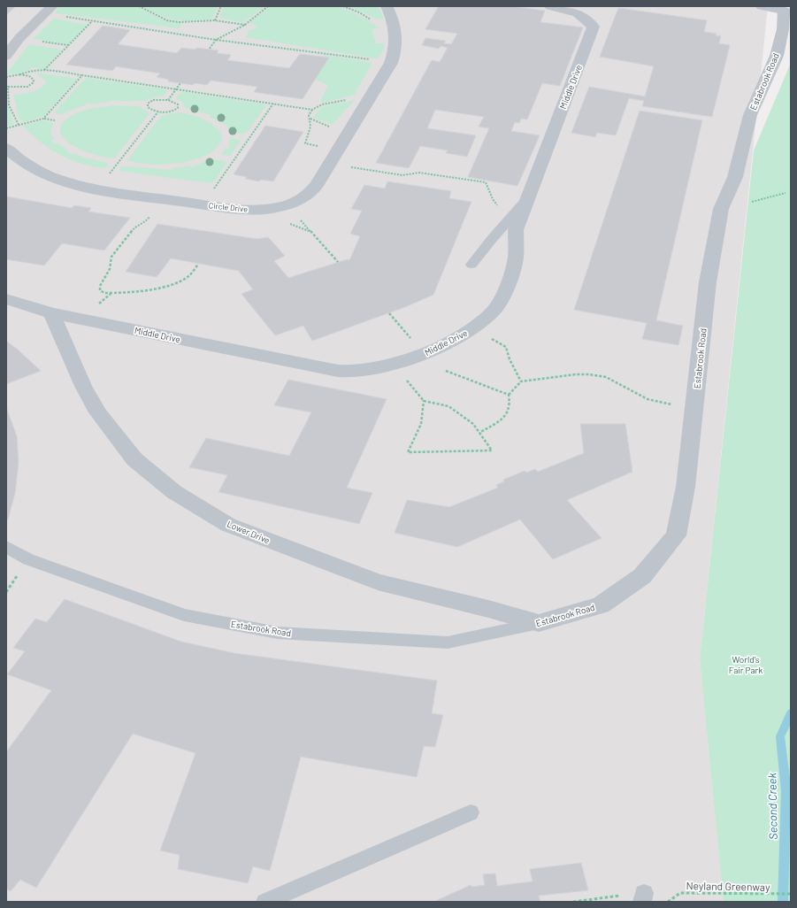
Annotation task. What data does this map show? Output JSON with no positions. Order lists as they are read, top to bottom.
{
  "streets": {
    "street": [
      "Estabrook Road",
      "Middle Drive",
      "Circle Drive",
      "Lower Drive"
    ],
    "path": ["Neyland Greenway"]
  },
  "crossings": [
    ["Estabrook Road", "Lower Drive"],
    ["Middle Drive", "Lower Drive"]
  ],
  "water": ["Second Creek"],
  "parks": ["World's Fair Park"]
}
